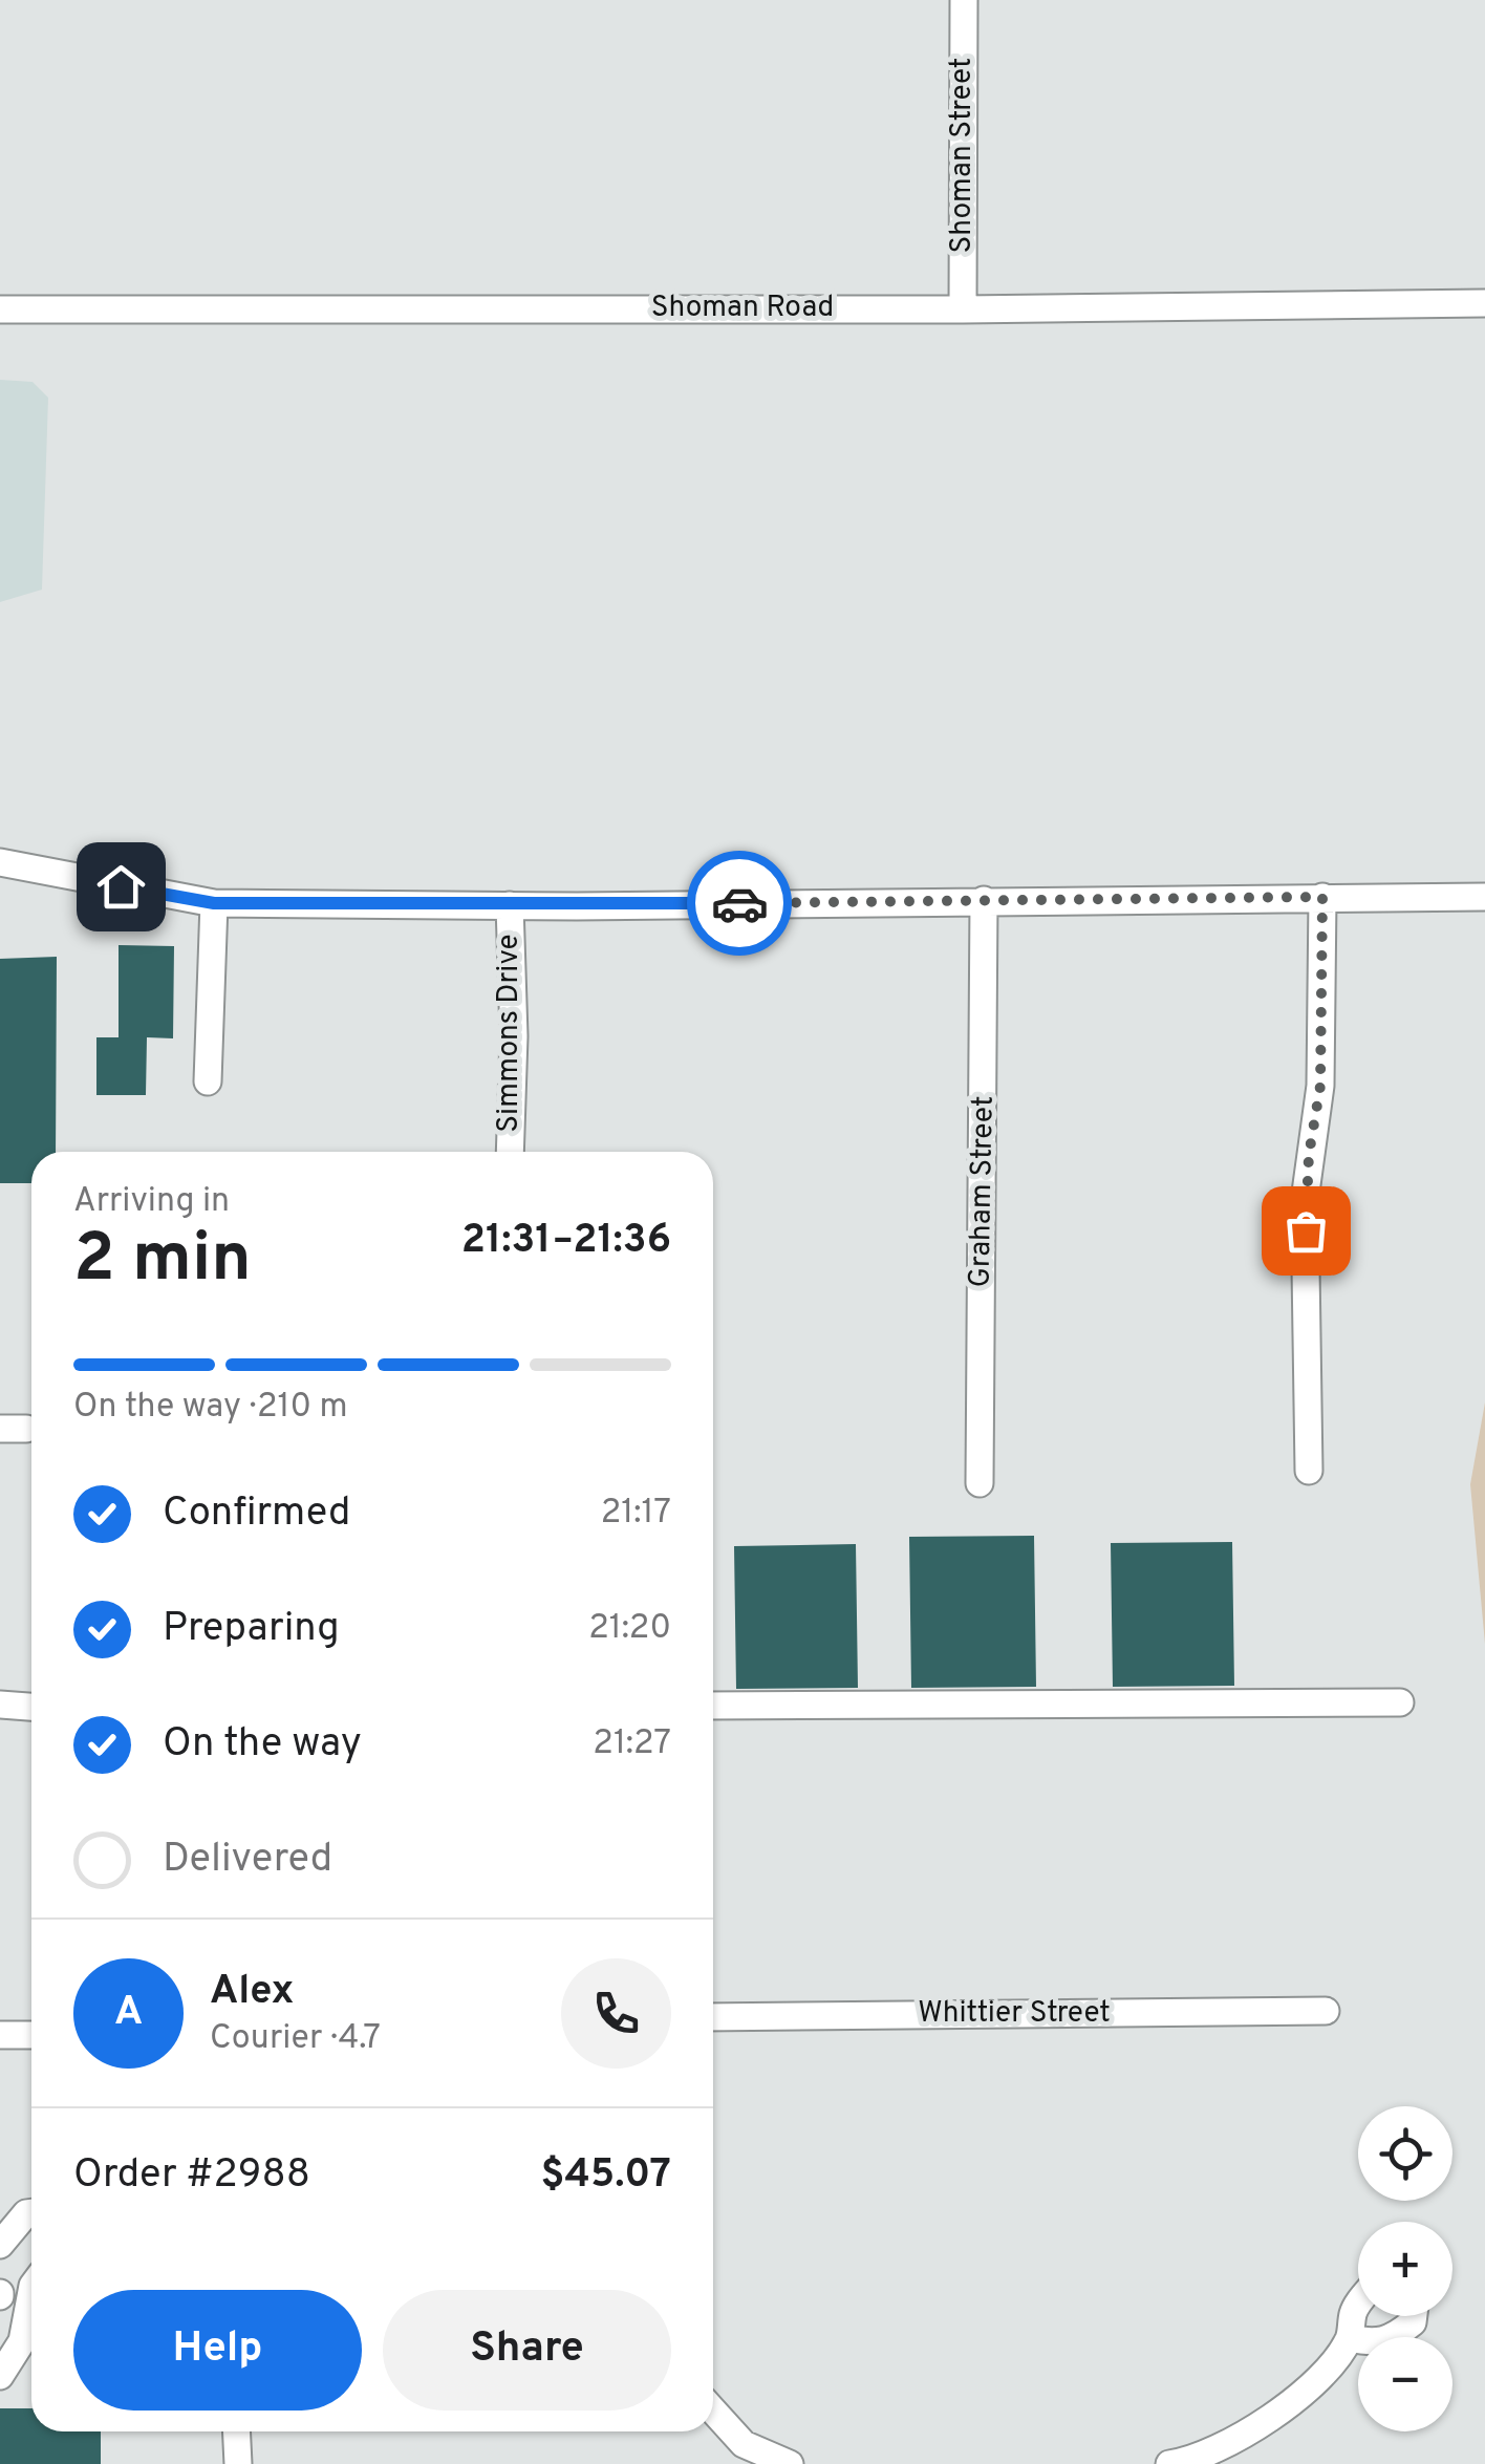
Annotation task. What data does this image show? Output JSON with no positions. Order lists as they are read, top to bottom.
{
  "streets": {
    "street": [
      "Shoman Street",
      "Shoman Road",
      "Simmons Drive",
      "Graham Street",
      "Whittier Street"
    ]
  },
  "crossings": [
    ["Shoman Street", "Shoman Road"]
  ],
  "page": {
    "heading": ["2 min", "Arriving in", "21:31–21:36"],
    "panel": [
      "Alex",
      "Courier · 4.7",
      "Order #2988",
      "$45.07"
    ],
    "bar": "On the way · 210 m",
    "list": [
      ["Confirmed", "21:17"],
      ["Preparing", "21:20"],
      ["On the way", "21:27"],
      "Delivered"
    ],
    "round": "A",
    "map_buttons": ["+", "−"],
    "buttons": ["Help", "Share"]
  }
}
